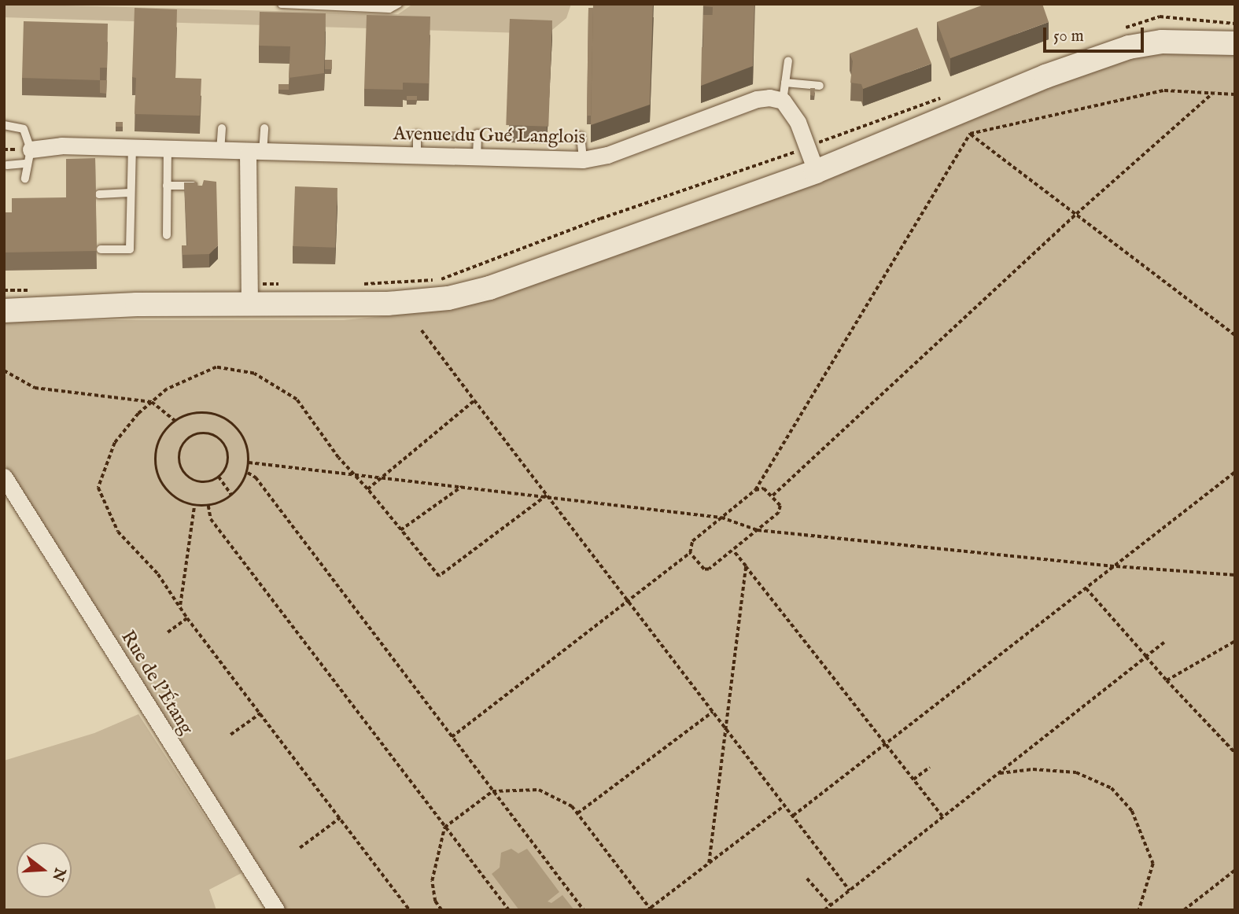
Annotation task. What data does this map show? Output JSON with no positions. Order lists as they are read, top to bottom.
{
  "streets": {
    "street": ["Avenue du Gué Langlois", "Rue de l'Étang"]
  },
  "scale_bar": "50 m",
  "north": "right"
}
